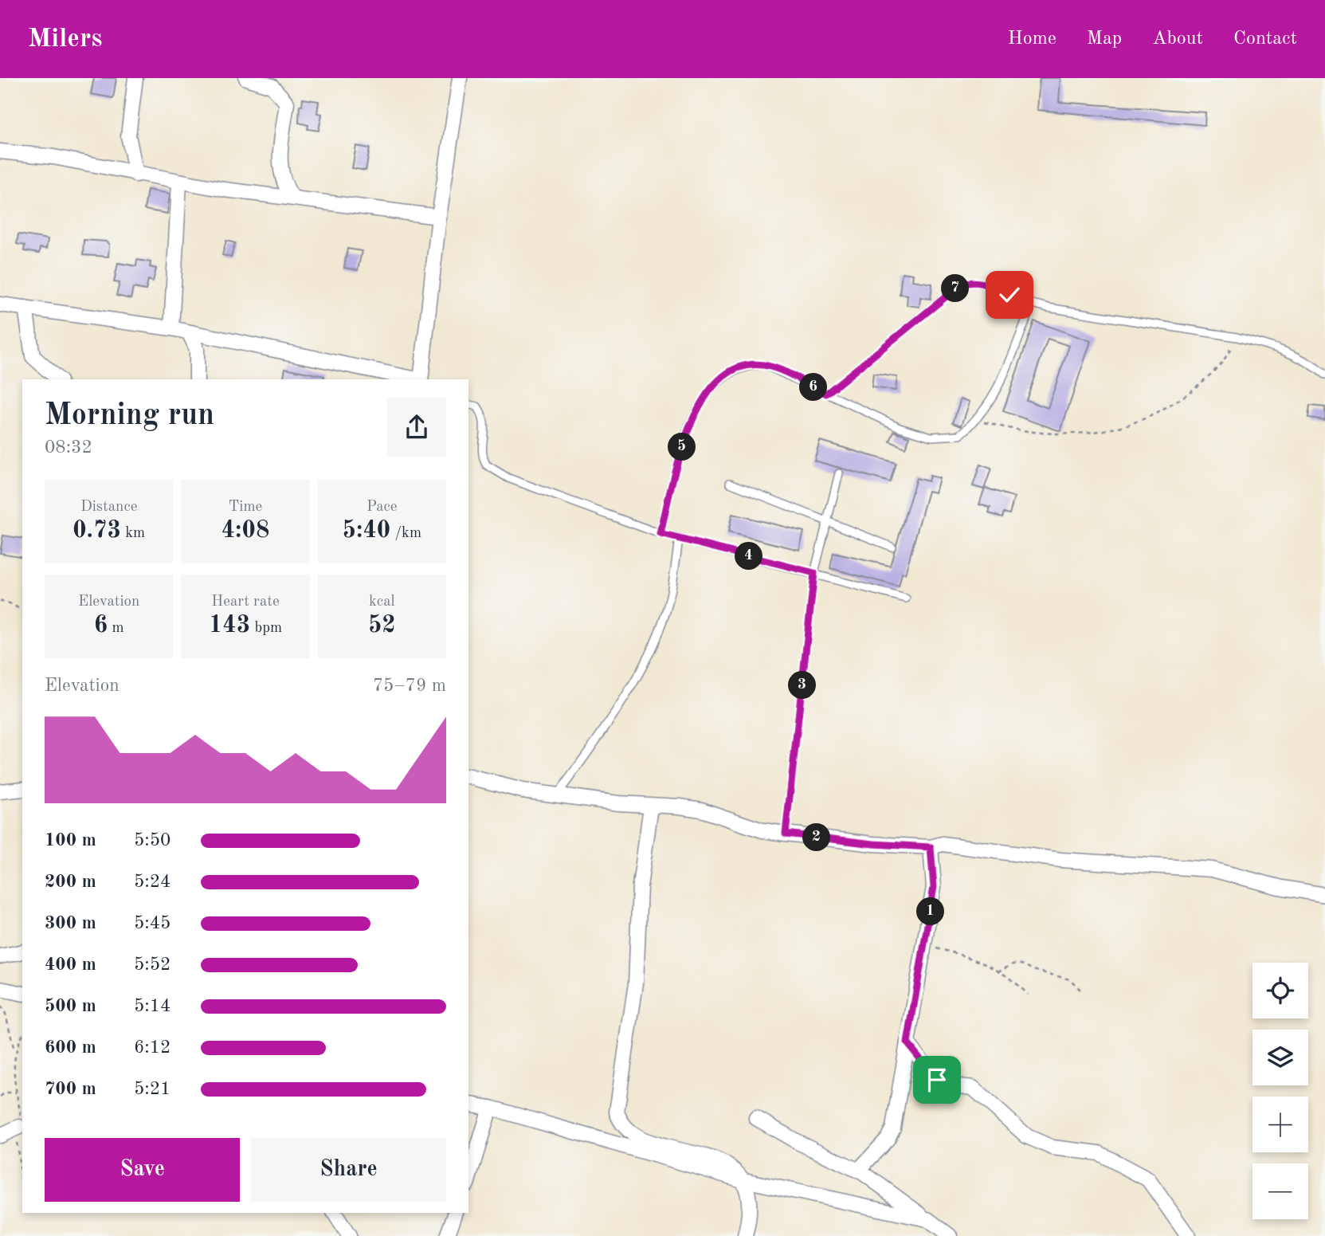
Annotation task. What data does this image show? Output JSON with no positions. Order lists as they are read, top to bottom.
{
  "page": {
    "header": "Milers",
    "nav": [
      "Home",
      "Map",
      "About",
      "Contact"
    ],
    "pins": [
      "7",
      "6",
      "5",
      "4",
      "3",
      "2",
      "1"
    ],
    "heading": ["Morning run", "08:32"],
    "stats": [
      ["Distance", "0.73 km"],
      ["Time", "4:08"],
      ["Pace", "5:40 /km"],
      ["Elevation", "6 m"],
      ["Heart rate", "143 bpm"],
      ["kcal", "52"]
    ],
    "chart": ["Elevation", "75–79 m"],
    "list": [
      {
        "name": "100 m",
        "note": "5:50"
      },
      {
        "name": "200 m",
        "note": "5:24"
      },
      {
        "name": "300 m",
        "note": "5:45"
      },
      {
        "name": "400 m",
        "note": "5:52"
      },
      {
        "name": "500 m",
        "note": "5:14"
      },
      {
        "name": "600 m",
        "note": "6:12"
      },
      {
        "name": "700 m",
        "note": "5:21"
      }
    ],
    "map_buttons": ["+", "−"],
    "buttons": ["Save", "Share"]
  }
}
